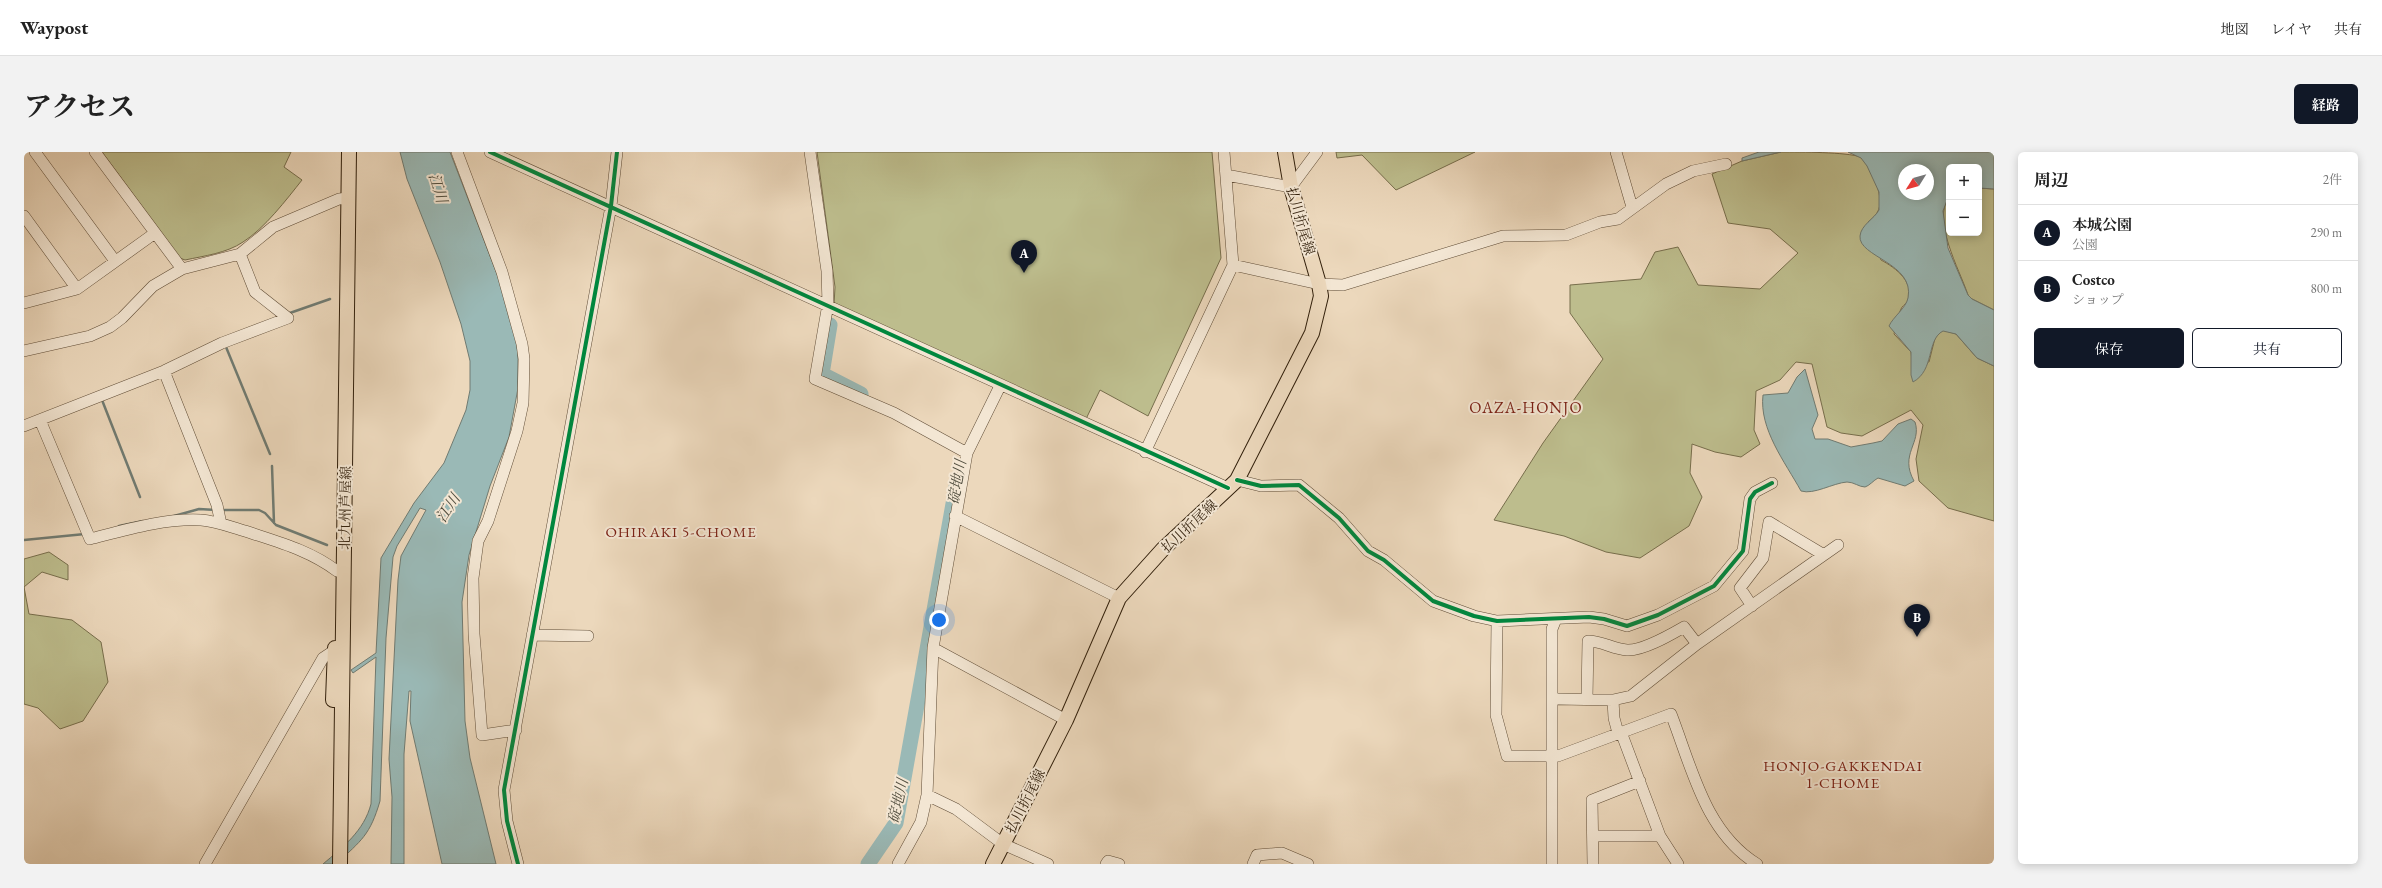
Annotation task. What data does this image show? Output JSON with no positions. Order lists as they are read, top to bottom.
{
  "streets": {
    "main road": ["払川折尾線", "北九州芦屋線"]
  },
  "districts": ["OAZA-HONJO", "OHIRAKI 5-CHOME", "HONJO-GAKKENDAI 1-CHOME"],
  "water": ["江川", "碇地川"],
  "north": "bottom left",
  "page": {
    "header": "Waypost",
    "nav": ["地図", "レイヤ", "共有"],
    "title": "アクセス",
    "buttons": [
      "経路",
      ["保存", "共有"]
    ],
    "heading": ["周辺", "2件"],
    "map_buttons": ["+", "−"],
    "list": [
      {
        "mark": "A",
        "name": "本城公園",
        "note": "公園",
        "value": "290 m"
      },
      {
        "mark": "B",
        "name": "Costco",
        "note": "ショップ",
        "value": "800 m"
      }
    ],
    "pins": ["A", "B"]
  }
}
